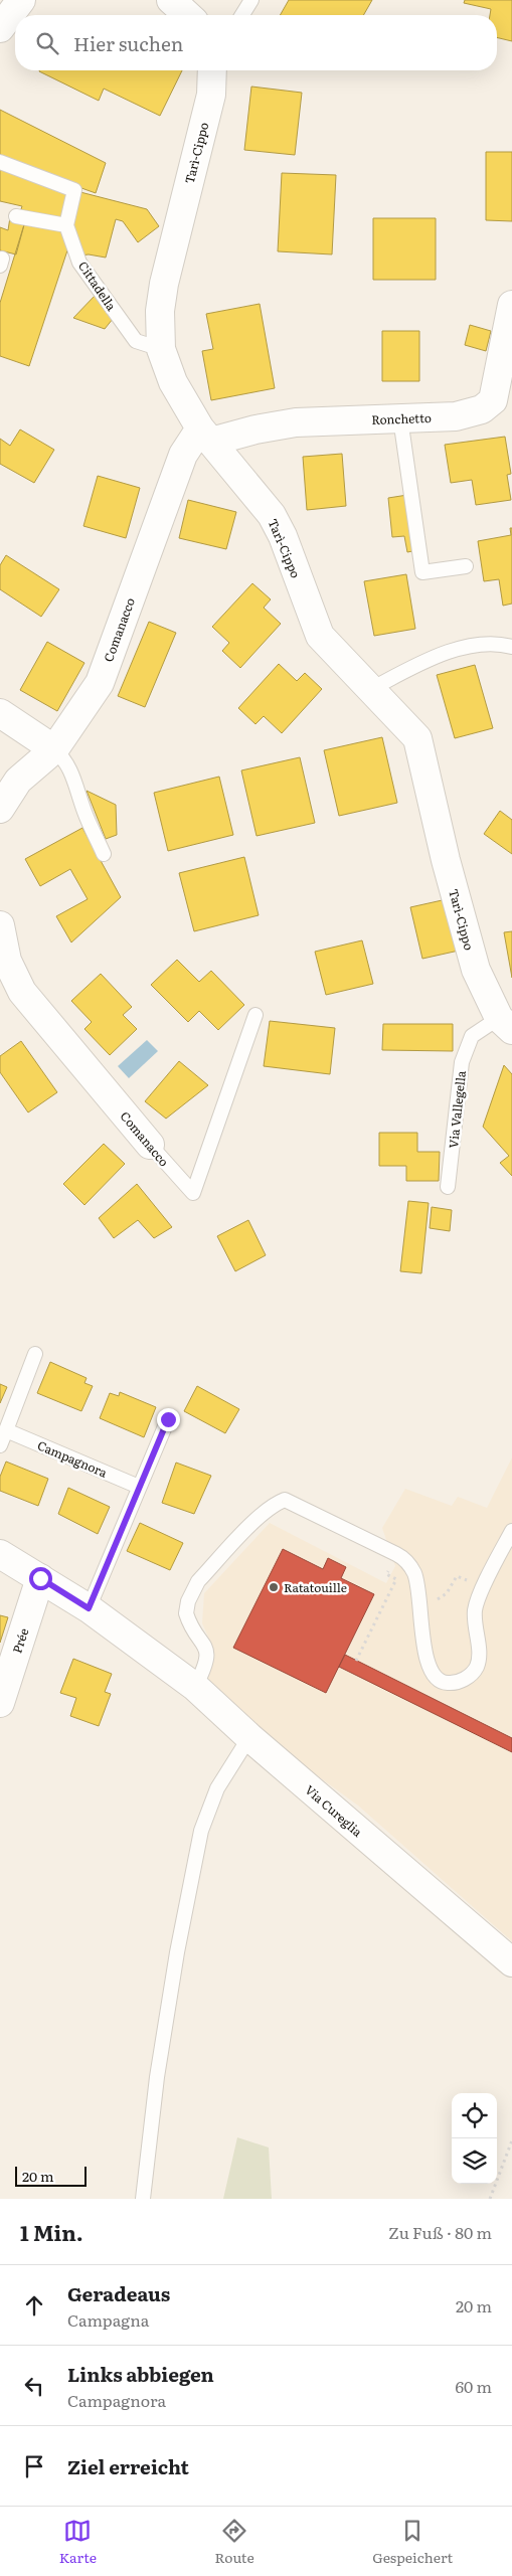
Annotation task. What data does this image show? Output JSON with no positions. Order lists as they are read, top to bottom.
{
  "streets": {
    "street": [
      "Tarì-Cippo",
      "Ronchetto",
      "Comanacco",
      "Prée",
      "Via Cureglia"
    ],
    "lane": ["Cittadella", "Via Vallegella", "Campagnora"]
  },
  "crossings": [
    ["Tarì-Cippo", "Cittadella"],
    ["Tarì-Cippo", "Ronchetto"],
    ["Tarì-Cippo", "Comanacco"],
    ["Tarì-Cippo", "Via Vallegella"],
    ["Ronchetto", "Comanacco"],
    ["Prée", "Via Cureglia"]
  ],
  "places": ["Ratatouille"],
  "scale_bar": "20 m",
  "page": {
    "search": "Hier suchen",
    "scale": "20 m",
    "heading": ["1 Min.", "Zu Fuß · 80 m"],
    "list": [
      ["Geradeaus", "Campagna", "20 m"],
      ["Links abbiegen", "Campagnora", "60 m"],
      "Ziel erreicht"
    ],
    "nav": ["Karte", "Route", "Gespeichert"]
  }
}
